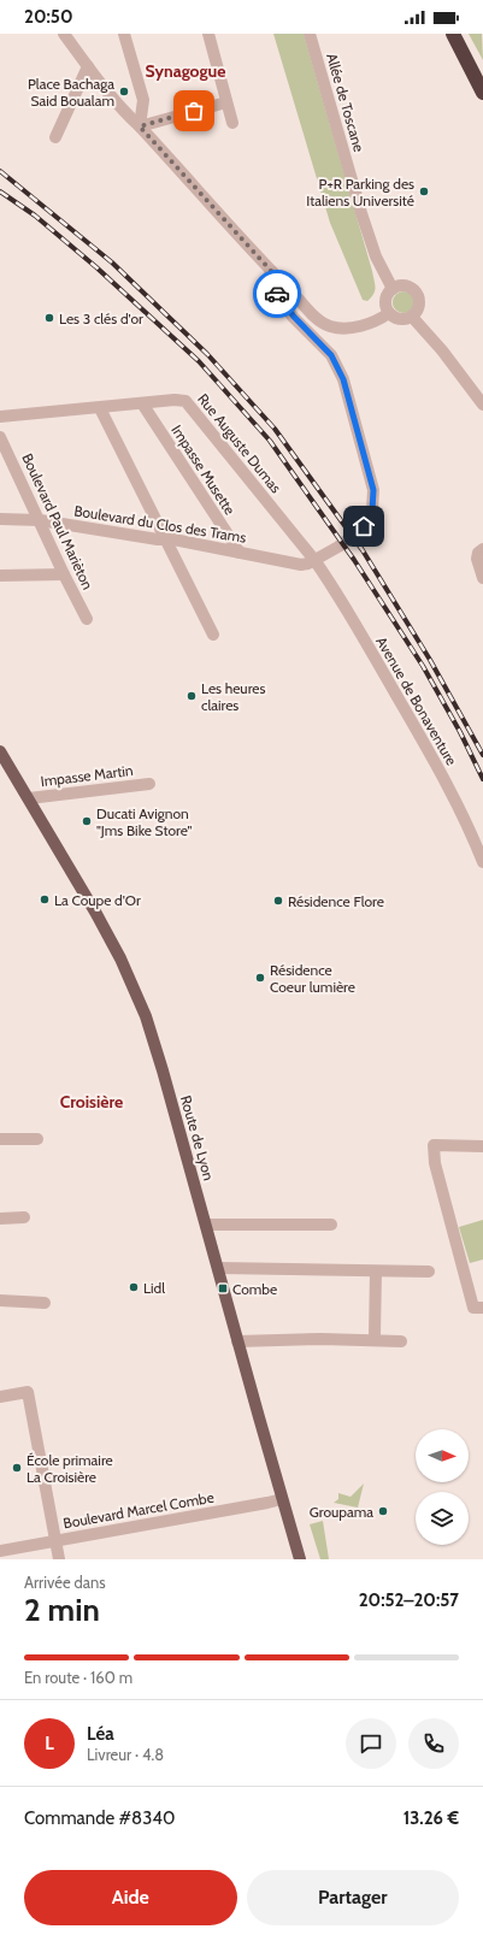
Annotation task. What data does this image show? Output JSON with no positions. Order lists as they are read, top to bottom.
{
  "streets": {
    "main road": ["Route de Lyon"],
    "street": [
      "Allée de Toscane",
      "Rue Auguste Dumas",
      "Impasse Musette",
      "Boulevard Paul Marièton",
      "Boulevard du Clos des Trams",
      "Avenue de Bonaventure",
      "Impasse Martin",
      "Boulevard Marcel Combe"
    ]
  },
  "crossings": [
    ["Rue Auguste Dumas", "Impasse Musette"],
    ["Rue Auguste Dumas", "Boulevard du Clos des Trams"],
    ["Rue Auguste Dumas", "Avenue de Bonaventure"],
    ["Impasse Musette", "Boulevard du Clos des Trams"],
    ["Boulevard Paul Marièton", "Boulevard du Clos des Trams"],
    ["Boulevard du Clos des Trams", "Avenue de Bonaventure"],
    ["Impasse Martin", "Route de Lyon"],
    ["Route de Lyon", "Boulevard Marcel Combe"]
  ],
  "districts": ["Synagogue", "Croisière"],
  "places": {
    "other": [
      "Place Bachaga Said Boualam",
      "P+R Parking des Italiens Université",
      "Les 3 clés d'or",
      "Les heures claires",
      "Ducati Avignon \"Jms Bike Store\"",
      "La Coupe d'Or",
      "Résidence Flore",
      "Résidence Coeur lumière",
      "Lidl",
      "École primaire La Croisière",
      "Groupama"
    ],
    "transit": ["Combe"]
  },
  "north": "right",
  "page": {
    "status": "20:50",
    "heading": ["2 min", "Arrivée dans", "20:52–20:57"],
    "panel": [
      "Léa",
      "Livreur · 4.8",
      "Commande #8340",
      "13.26 €"
    ],
    "bar": "En route · 160 m",
    "round": "L",
    "buttons": ["Aide", "Partager"]
  }
}
